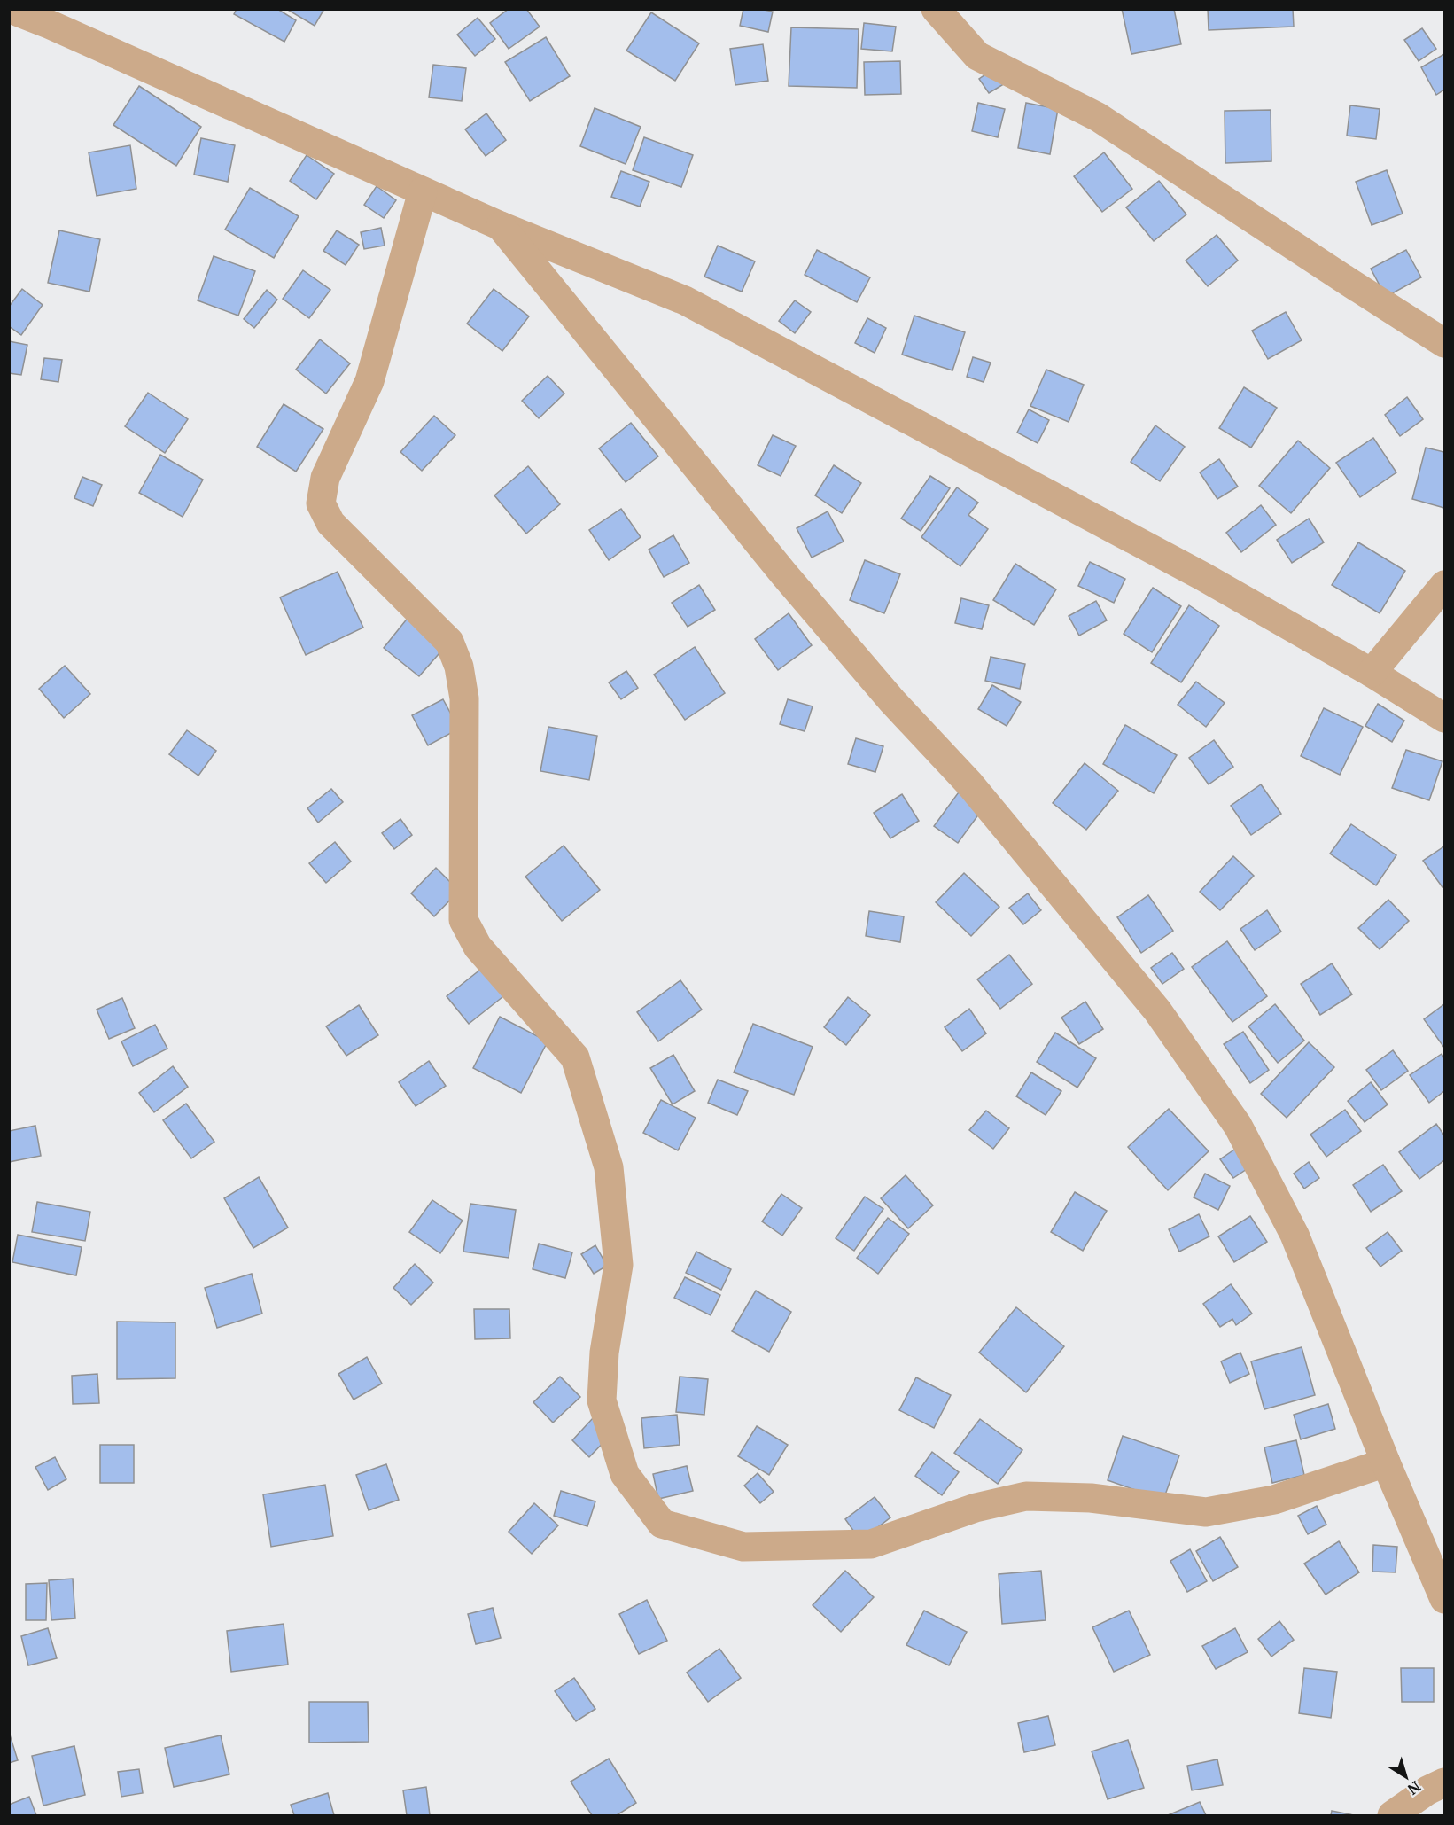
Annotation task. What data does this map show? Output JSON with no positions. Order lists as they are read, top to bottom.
{
  "north": "bottom right"
}
